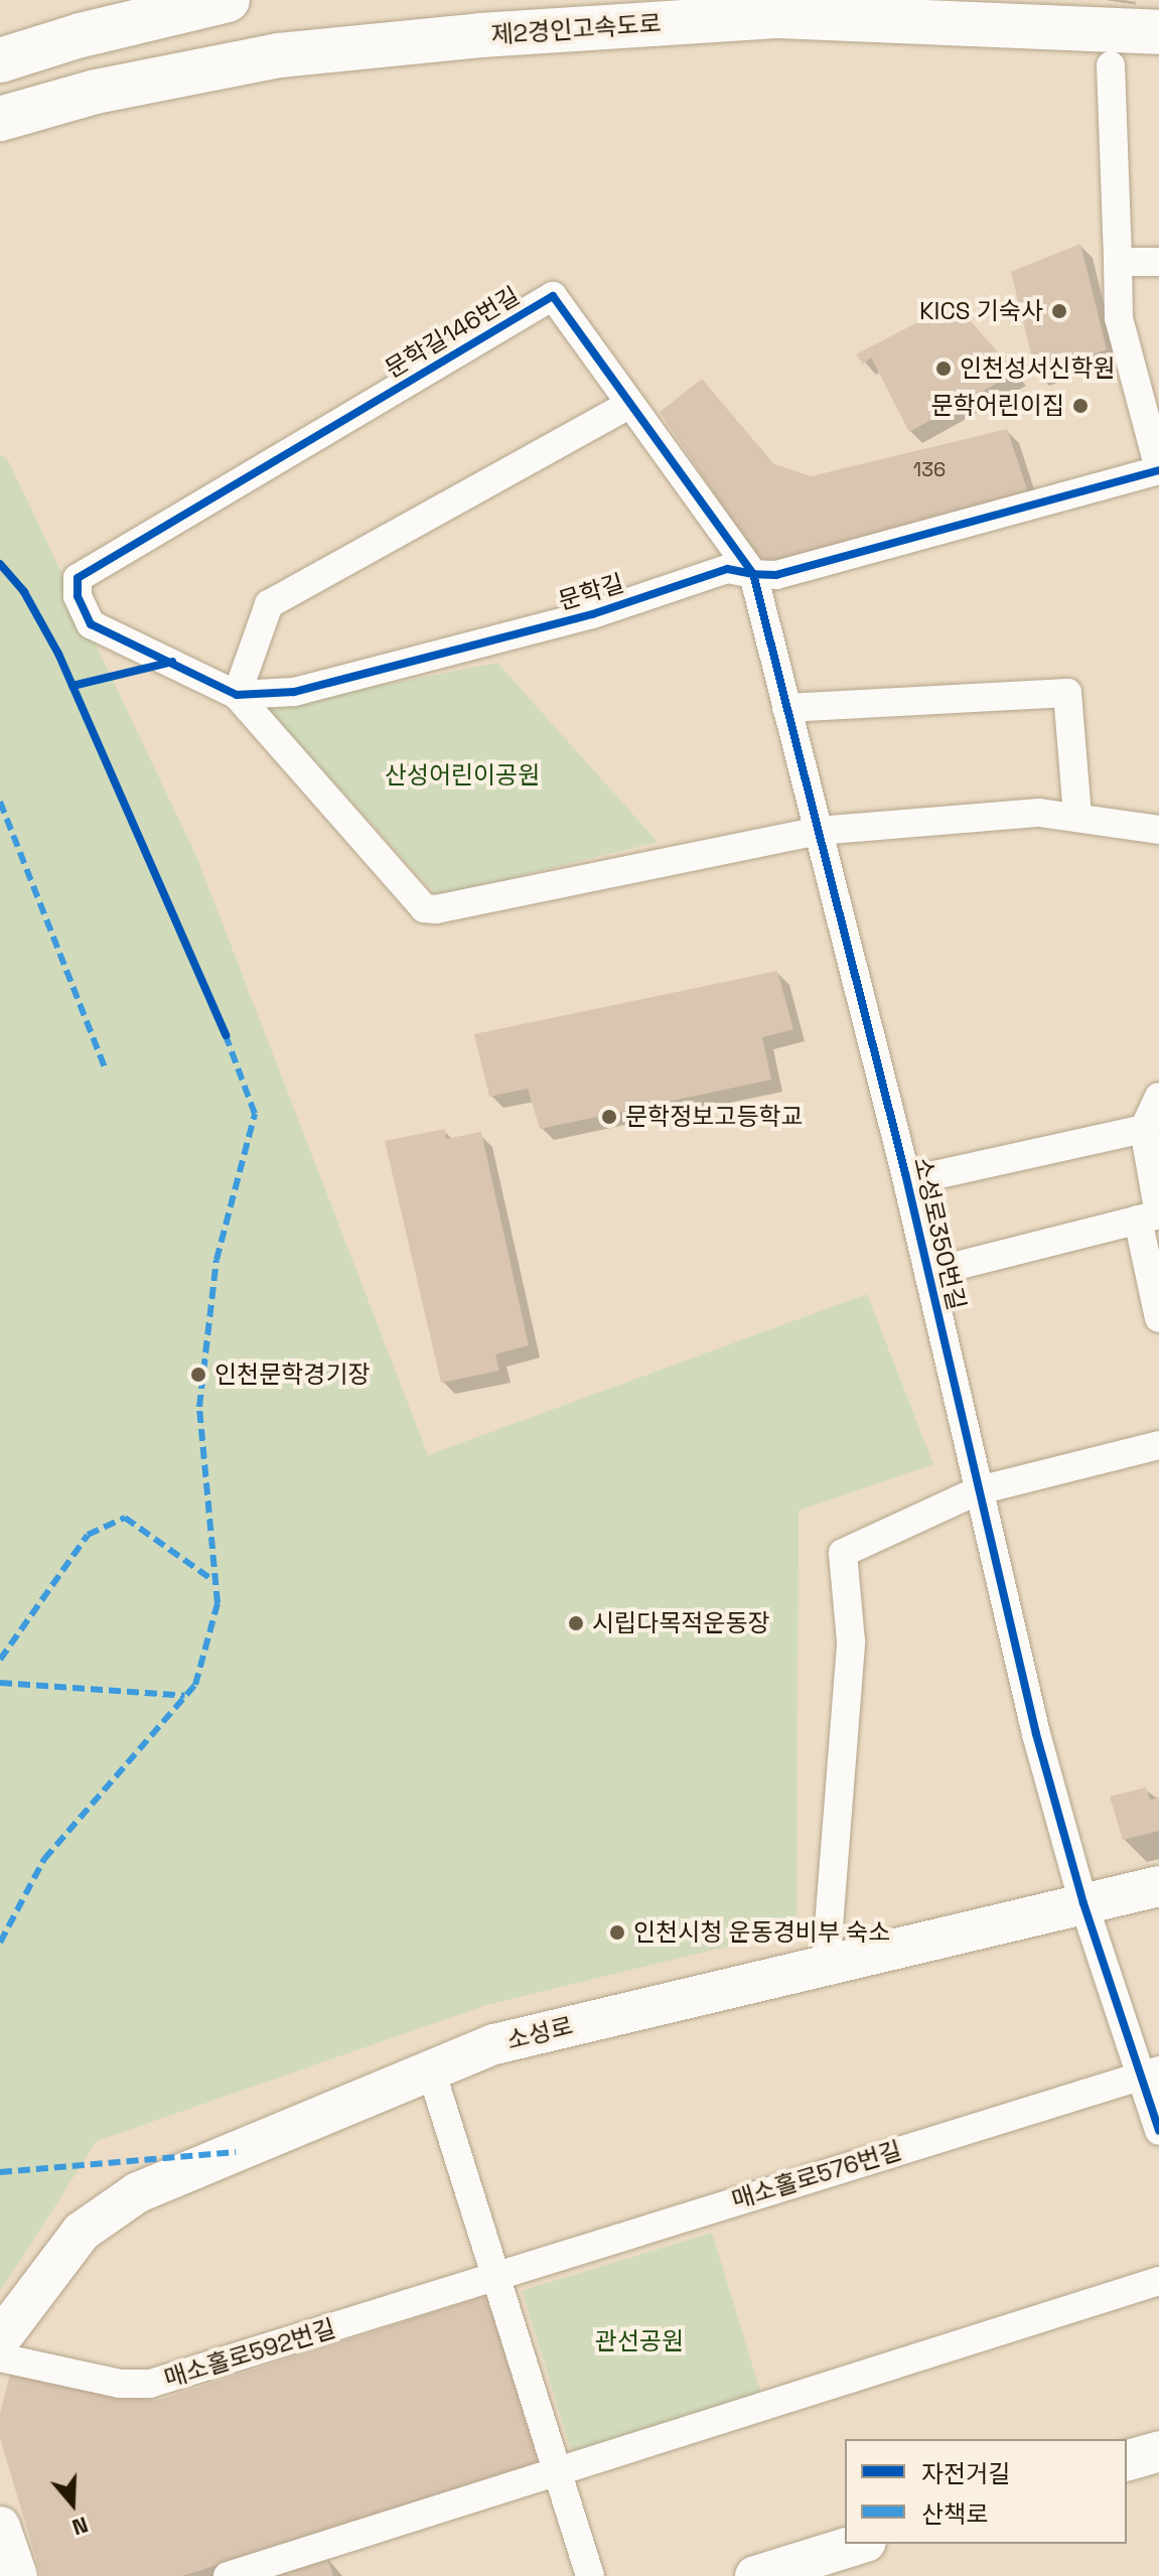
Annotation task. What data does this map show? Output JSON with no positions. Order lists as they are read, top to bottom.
{
  "streets": {
    "highway": ["제2경인고속도로"],
    "street": [
      "문학길146번길",
      "문학길",
      "소성로350번길",
      "소성로",
      "매소홀로576번길",
      "매소홀로592번길"
    ]
  },
  "crossings": [
    ["문학길146번길", "문학길"],
    ["문학길146번길", "소성로350번길"],
    ["문학길", "소성로350번길"],
    ["소성로350번길", "소성로"],
    ["매소홀로576번길", "매소홀로592번길"]
  ],
  "parks": ["산성어린이공원", "관선공원"],
  "places": [
    "KICS 기숙사",
    "인천성서신학원",
    "문학어린이집",
    "문학정보고등학교",
    "인천문학경기장",
    "시립다목적운동장",
    "인천시청 운동경비부 숙소"
  ],
  "house_numbers": ["136"],
  "legend": ["자전거길", "산책로"],
  "north": "bottom"
}
